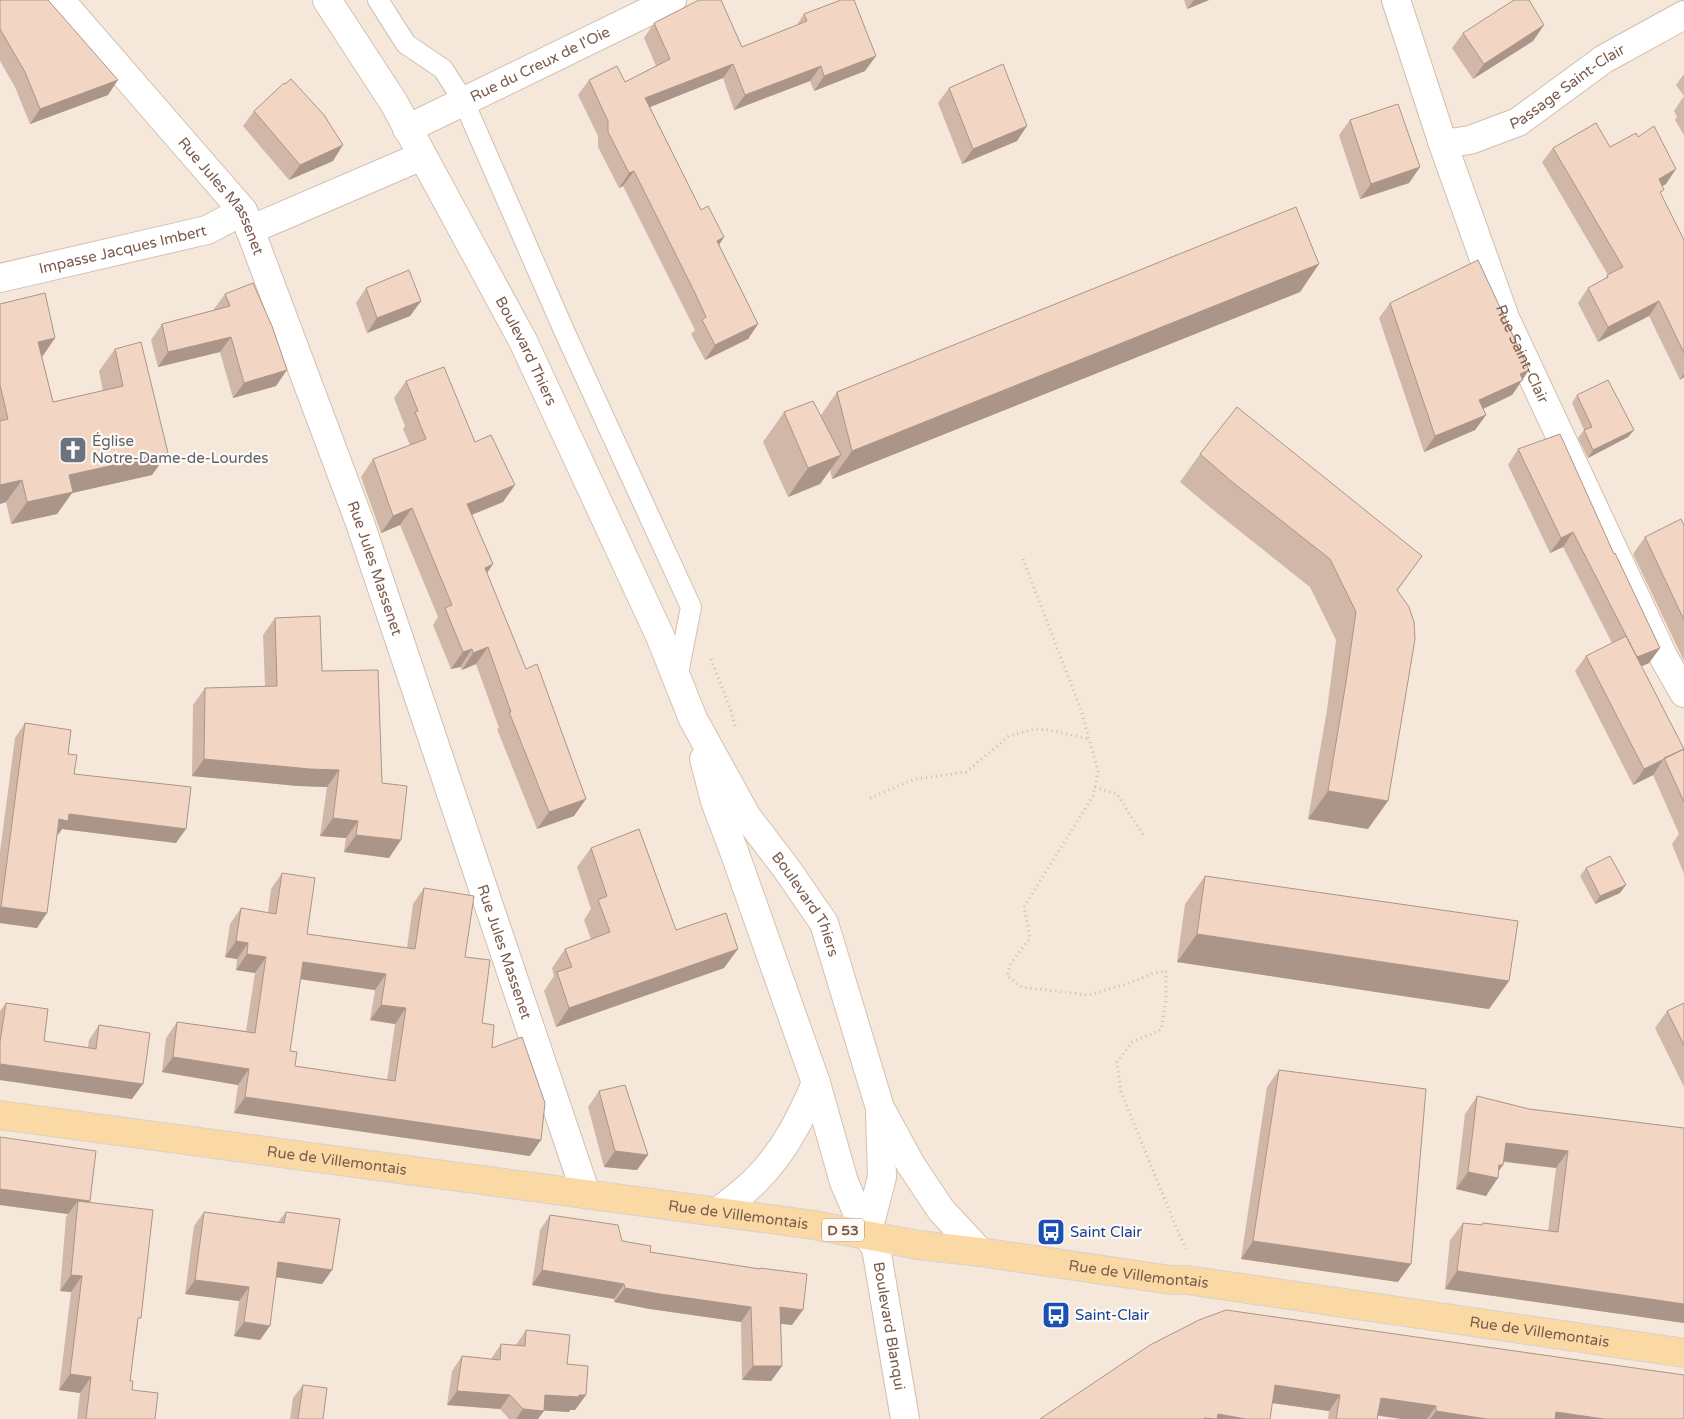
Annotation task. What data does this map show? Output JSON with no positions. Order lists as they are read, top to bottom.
{
  "streets": {
    "main road": ["Rue de Villemontais", "D 53"],
    "street": [
      "Rue du Creux de l'Oie",
      "Passage Saint-Clair",
      "Rue Jules Massenet",
      "Impasse Jacques Imbert",
      "Boulevard Thiers",
      "Rue Saint-Clair",
      "Boulevard Blanqui"
    ]
  },
  "crossings": [
    ["Rue du Creux de l'Oie", "Boulevard Thiers"],
    ["Passage Saint-Clair", "Rue Saint-Clair"],
    ["Rue Jules Massenet", "Impasse Jacques Imbert"],
    ["Rue Jules Massenet", "Rue de Villemontais"],
    ["Impasse Jacques Imbert", "Boulevard Thiers"],
    ["Boulevard Thiers", "Rue de Villemontais"],
    ["Boulevard Thiers", "Boulevard Blanqui"],
    ["Rue de Villemontais", "Boulevard Blanqui"]
  ],
  "places": {
    "church": ["Église Notre-Dame-de-Lourdes"],
    "bus stop": ["Saint Clair", "Saint-Clair"]
  }
}
